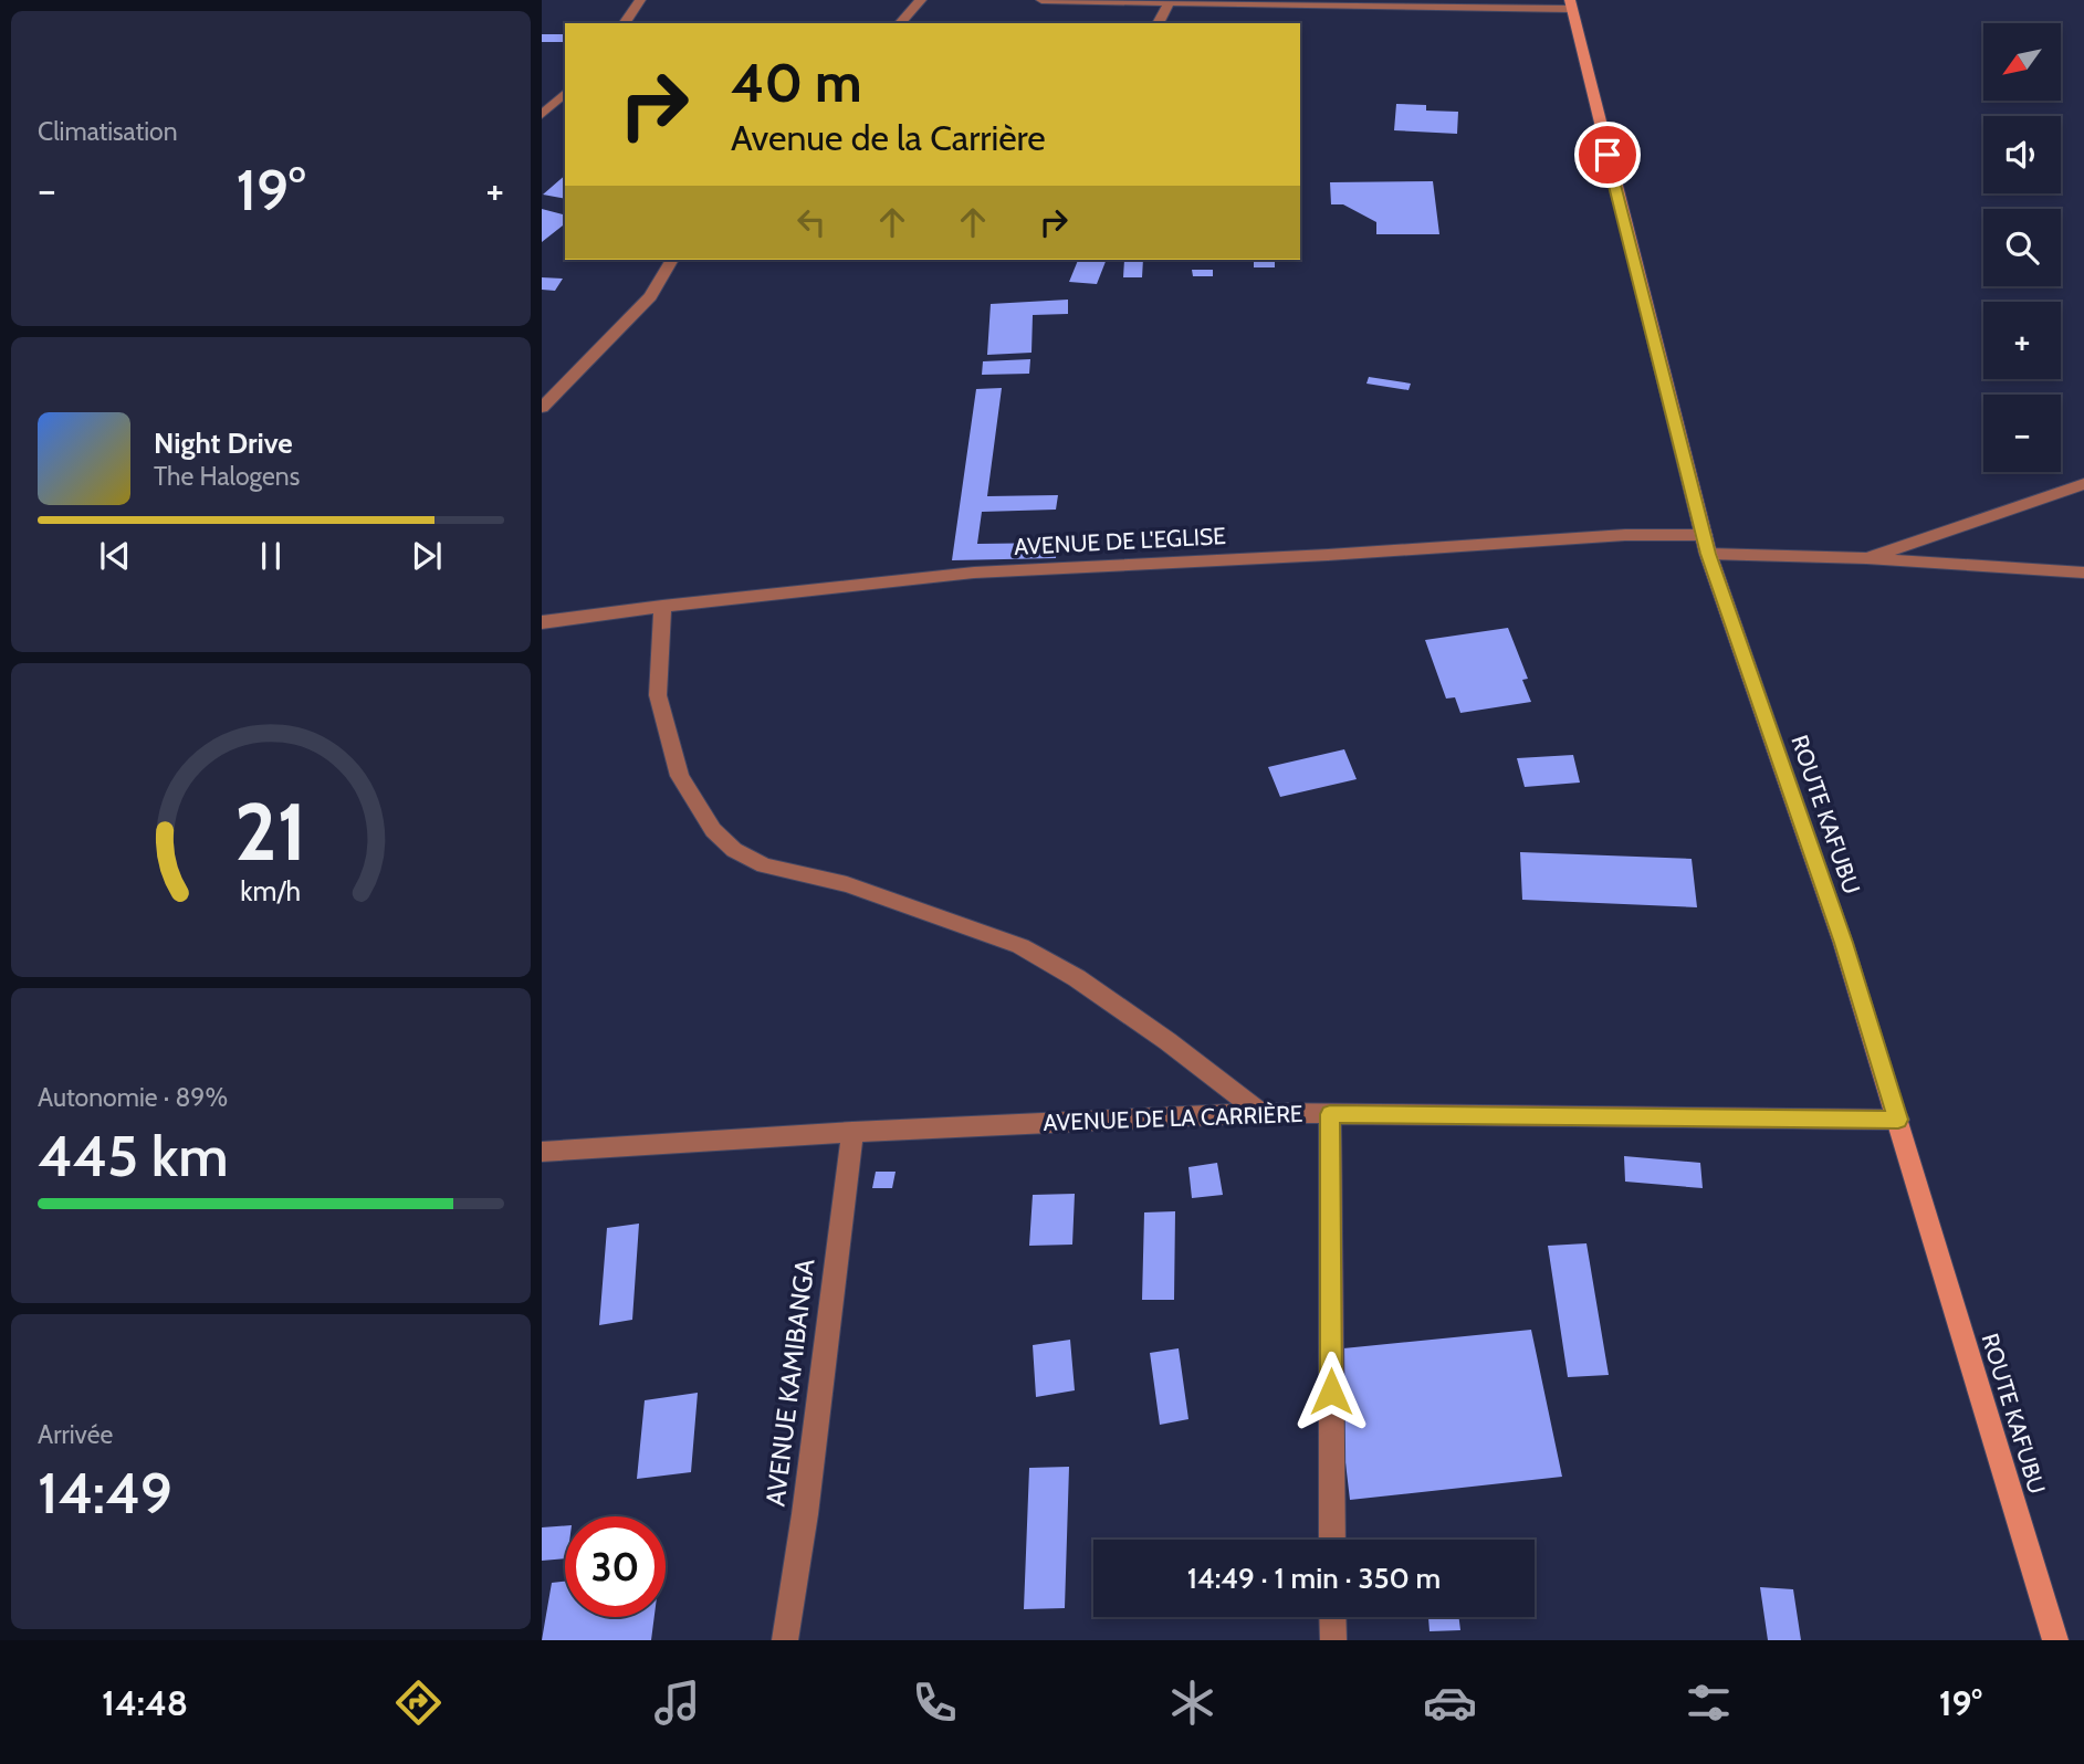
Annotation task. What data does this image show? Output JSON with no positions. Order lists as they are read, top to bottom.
{
  "streets": {
    "main road": ["ROUTE KAFUBU"],
    "street": ["AVENUE DE L'EGLISE", "AVENUE DE LA CARRIÈRE", "AVENUE KAMIBANGA"]
  },
  "crossings": [
    ["AVENUE DE L'EGLISE", "ROUTE KAFUBU"],
    ["ROUTE KAFUBU", "AVENUE DE LA CARRIÈRE"],
    ["AVENUE DE LA CARRIÈRE", "AVENUE KAMIBANGA"]
  ],
  "north": "bottom left",
  "page": {
    "tile": [
      "Climatisation",
      ["Autonomie · 89%", "445 km"],
      ["Arrivée", "14:49"]
    ],
    "map_buttons": ["+", "−"],
    "turn": ["40 m", "Avenue de la Carrière"],
    "heat": ["−", "19°", "+"],
    "song": ["Night Drive", "The Halogens"],
    "limit": "30",
    "trip": "14:49 · 1 min · 350 m",
    "tabs": ["14:48", "19°"],
    "gauge": ["21", "km/h"]
  }
}
